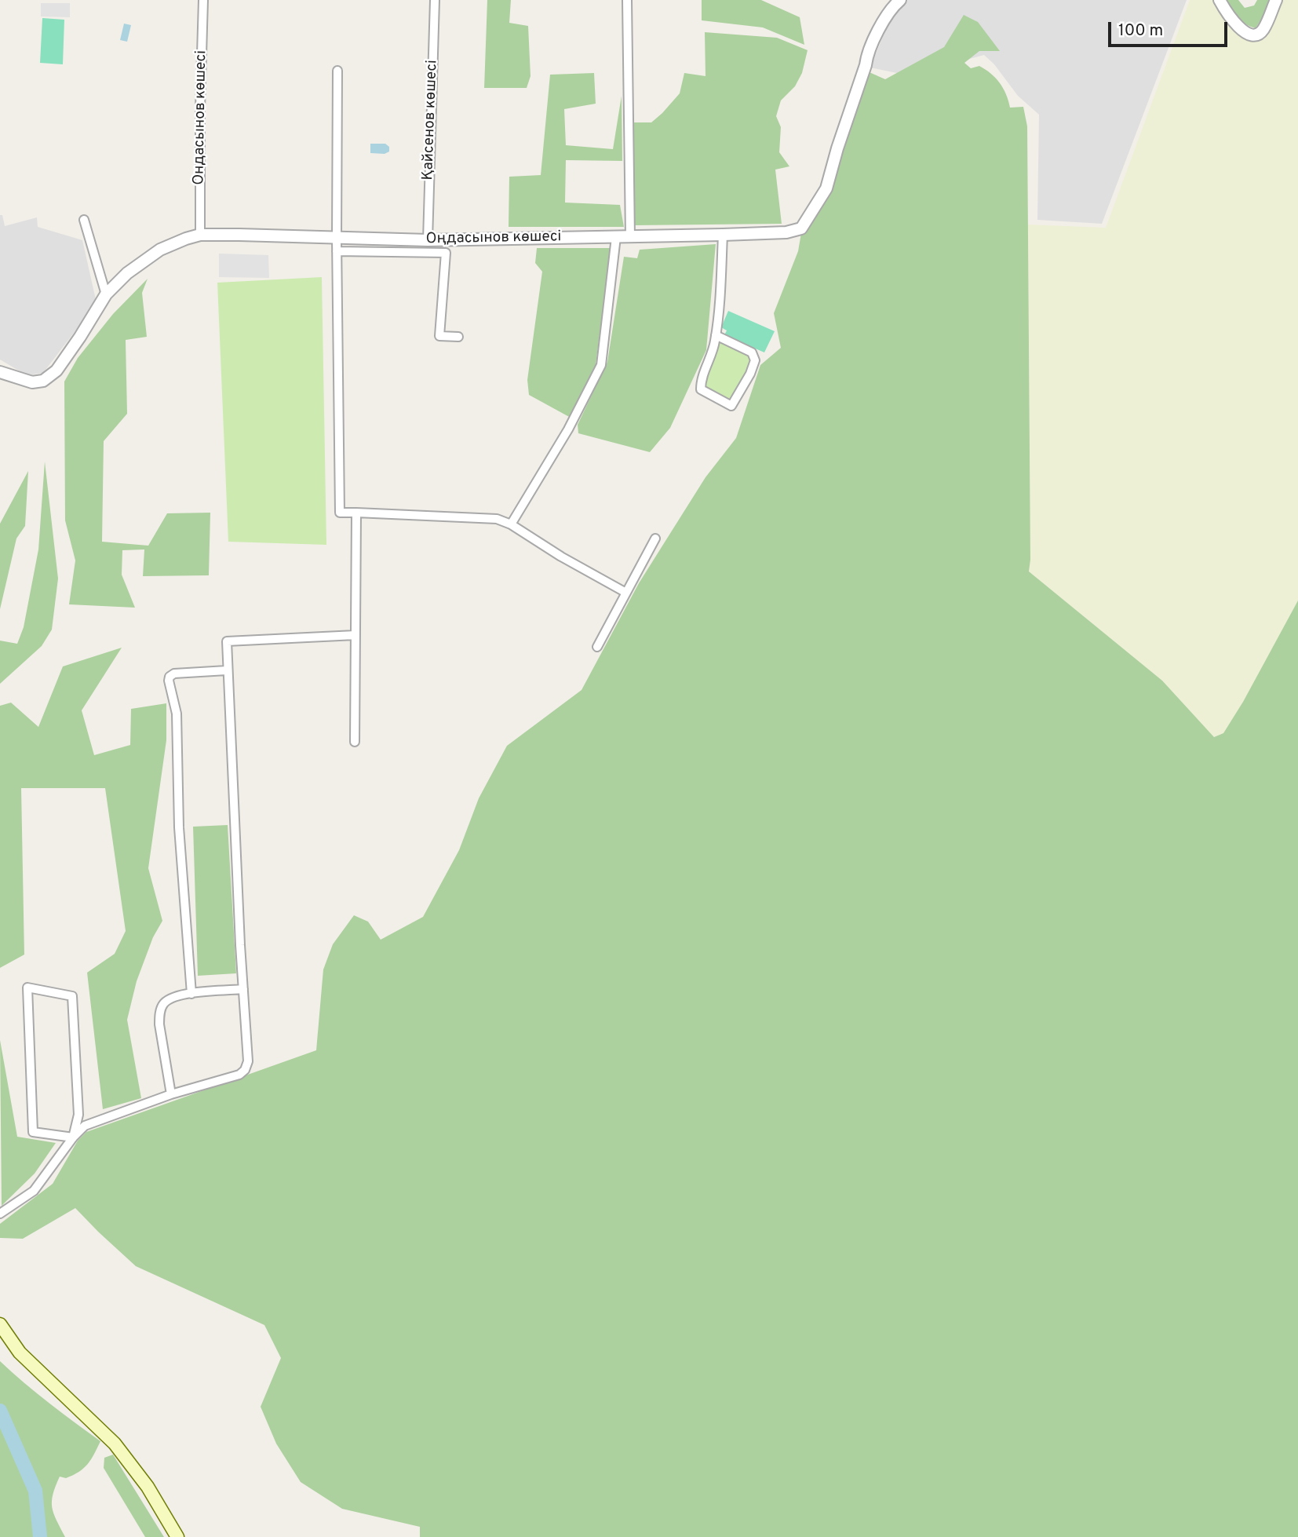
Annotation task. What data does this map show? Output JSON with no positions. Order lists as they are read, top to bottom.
{
  "streets": {
    "street": ["Ондасынов көшесі", "Қайсенов көшесі", "Оңдасынов көшесі"]
  },
  "crossings": [
    ["Ондасынов көшесі", "Оңдасынов көшесі"],
    ["Қайсенов көшесі", "Оңдасынов көшесі"]
  ],
  "scale_bar": "100 m"
}
